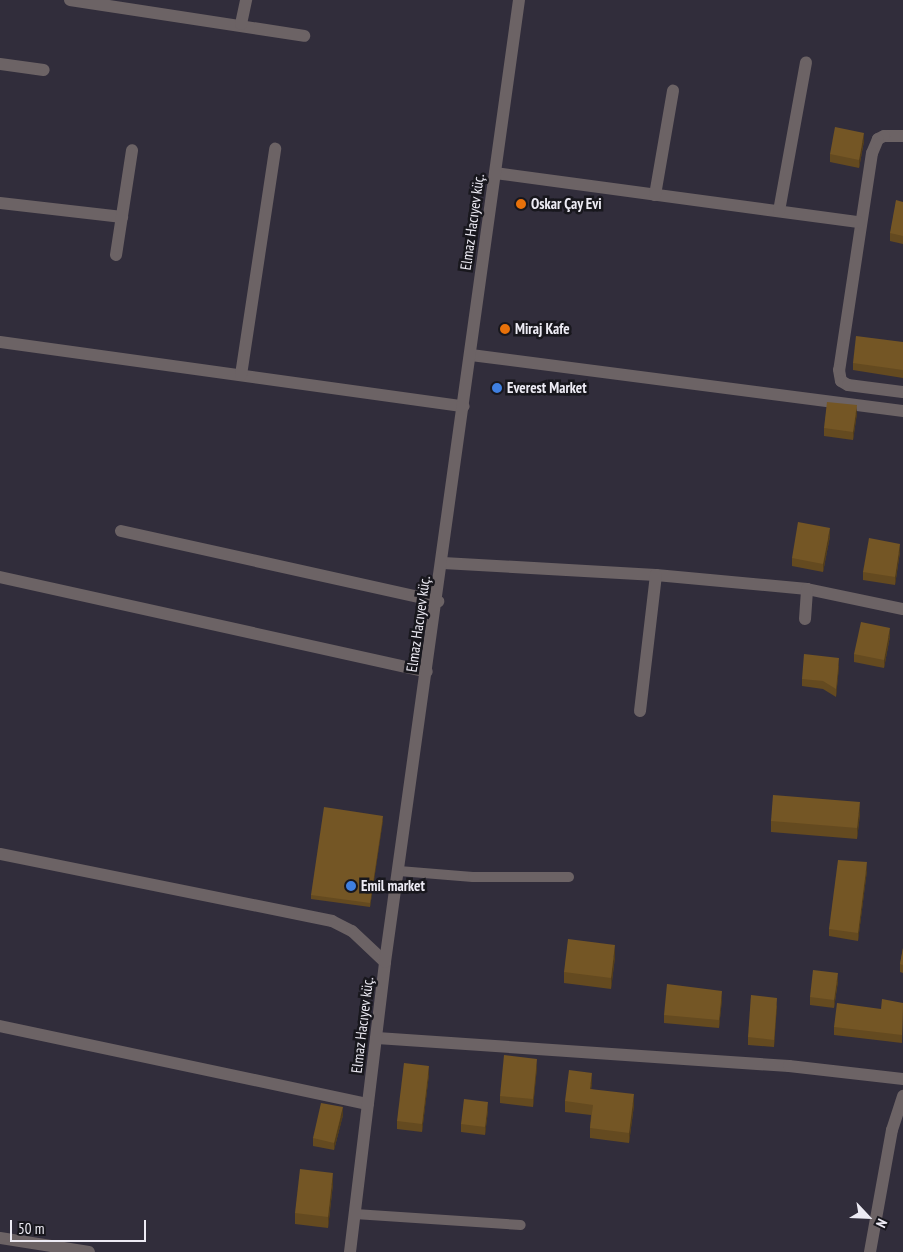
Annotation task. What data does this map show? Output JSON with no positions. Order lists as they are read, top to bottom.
{
  "streets": {
    "street": ["Elmaz Hacıyev küç."]
  },
  "places": [
    "Oskar Çay Evi",
    "Miraj Kafe",
    "Everest Market",
    "Emil market"
  ],
  "scale_bar": "50 m",
  "north": "bottom right"
}
